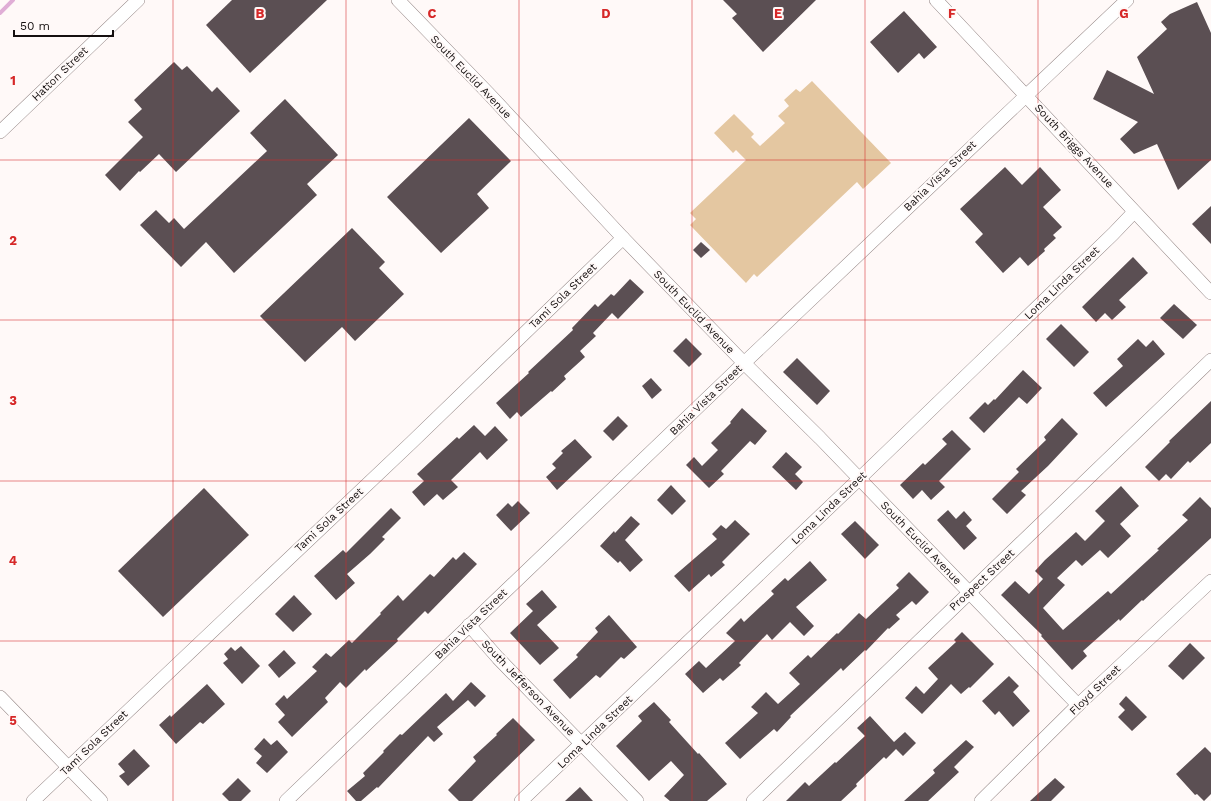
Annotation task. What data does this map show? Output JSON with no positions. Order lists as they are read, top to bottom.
{
  "streets": {
    "street": [
      "Hatton Street",
      "South Euclid Avenue",
      "South Briggs Avenue",
      "Bahia Vista Street",
      "Loma Linda Street",
      "Tami Sola Street",
      "Prospect Street",
      "South Jefferson Avenue",
      "Floyd Street"
    ]
  },
  "crossings": [
    ["South Euclid Avenue", "Bahia Vista Street"],
    ["South Euclid Avenue", "Loma Linda Street"],
    ["South Euclid Avenue", "Tami Sola Street"],
    ["South Euclid Avenue", "Prospect Street"],
    ["South Euclid Avenue", "Floyd Street"],
    ["South Briggs Avenue", "Bahia Vista Street"],
    ["South Briggs Avenue", "Loma Linda Street"],
    ["Bahia Vista Street", "South Jefferson Avenue"],
    ["Loma Linda Street", "South Jefferson Avenue"]
  ],
  "scale_bar": "50 m",
  "grid": {
    "columns": [
      "B",
      "C",
      "D",
      "E",
      "F",
      "G"
    ],
    "rows": [
      "1",
      "2",
      "3",
      "4",
      "5"
    ]
  }
}
